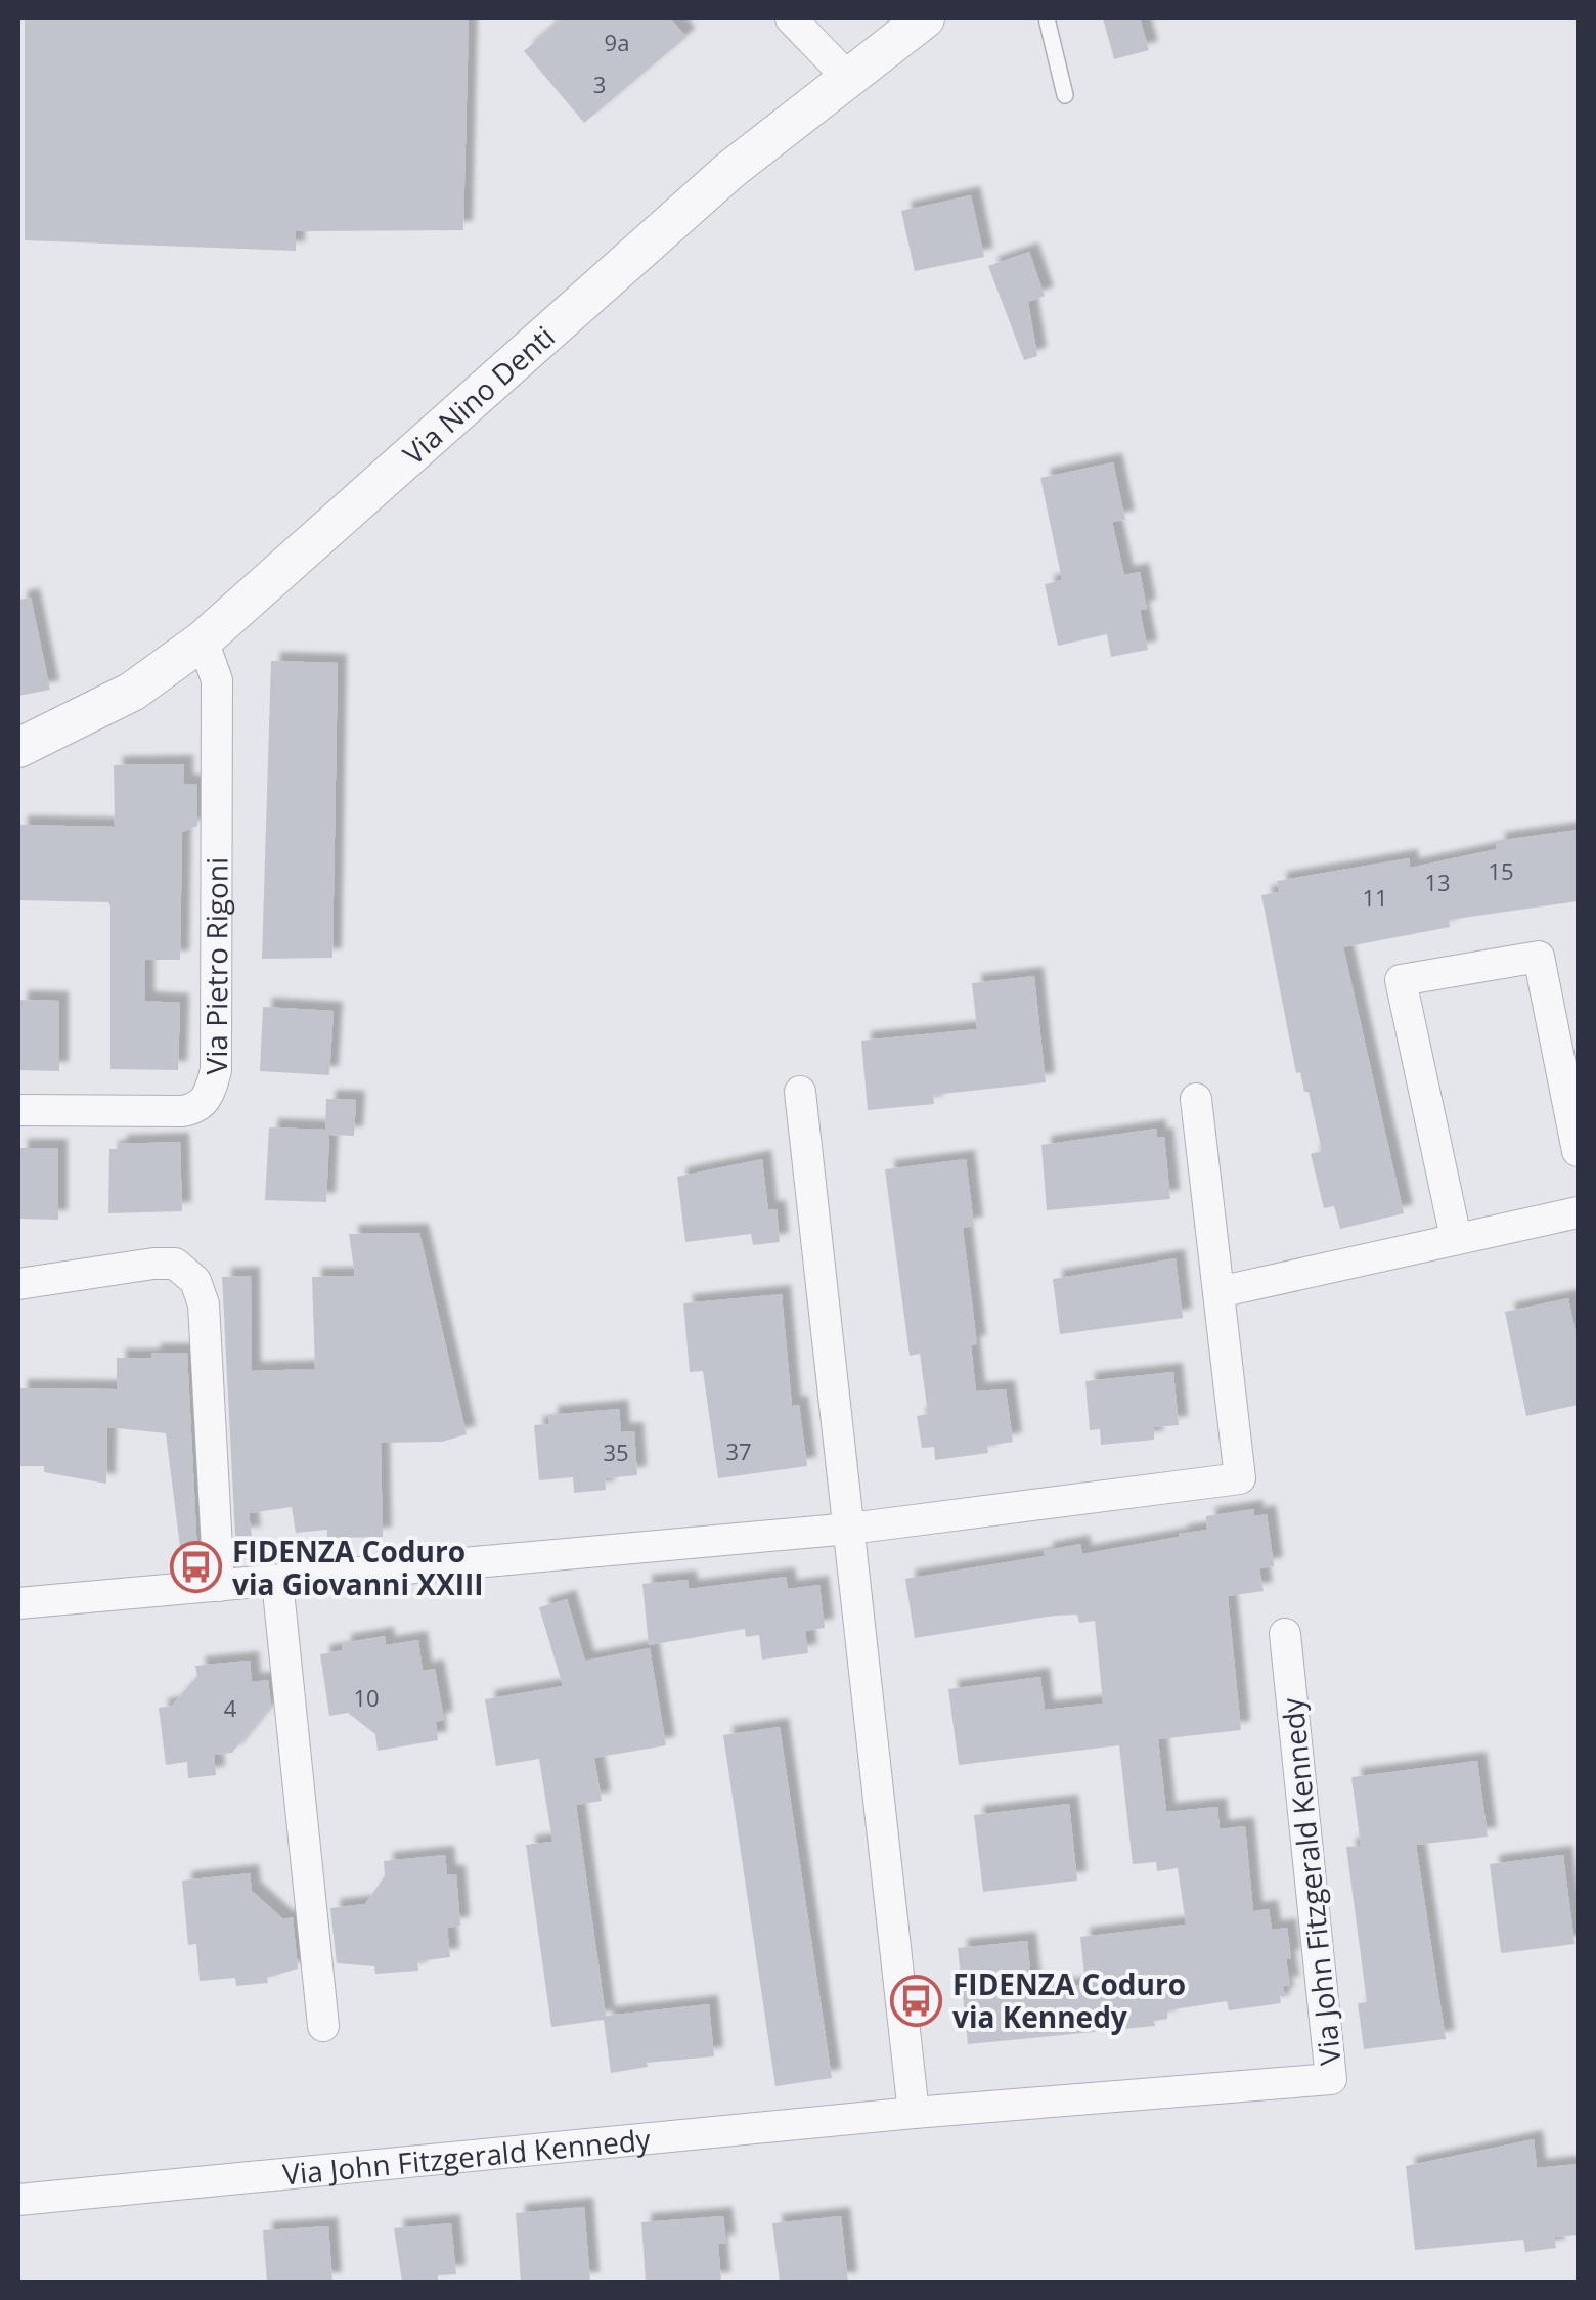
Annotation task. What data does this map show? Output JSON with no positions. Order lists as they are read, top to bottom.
{
  "streets": {
    "street": ["Via Nino Denti", "Via Pietro Rigoni", "Via John Fitzgerald Kennedy"]
  },
  "crossings": [
    ["Via Nino Denti", "Via Pietro Rigoni"]
  ],
  "places": {
    "bus stop": ["FIDENZA Coduro via Giovanni XXIII", "FIDENZA Coduro via Kennedy"]
  },
  "house_numbers": [
    "9a",
    "3",
    "15",
    "13",
    "11",
    "37",
    "35",
    "10",
    "4"
  ]
}
